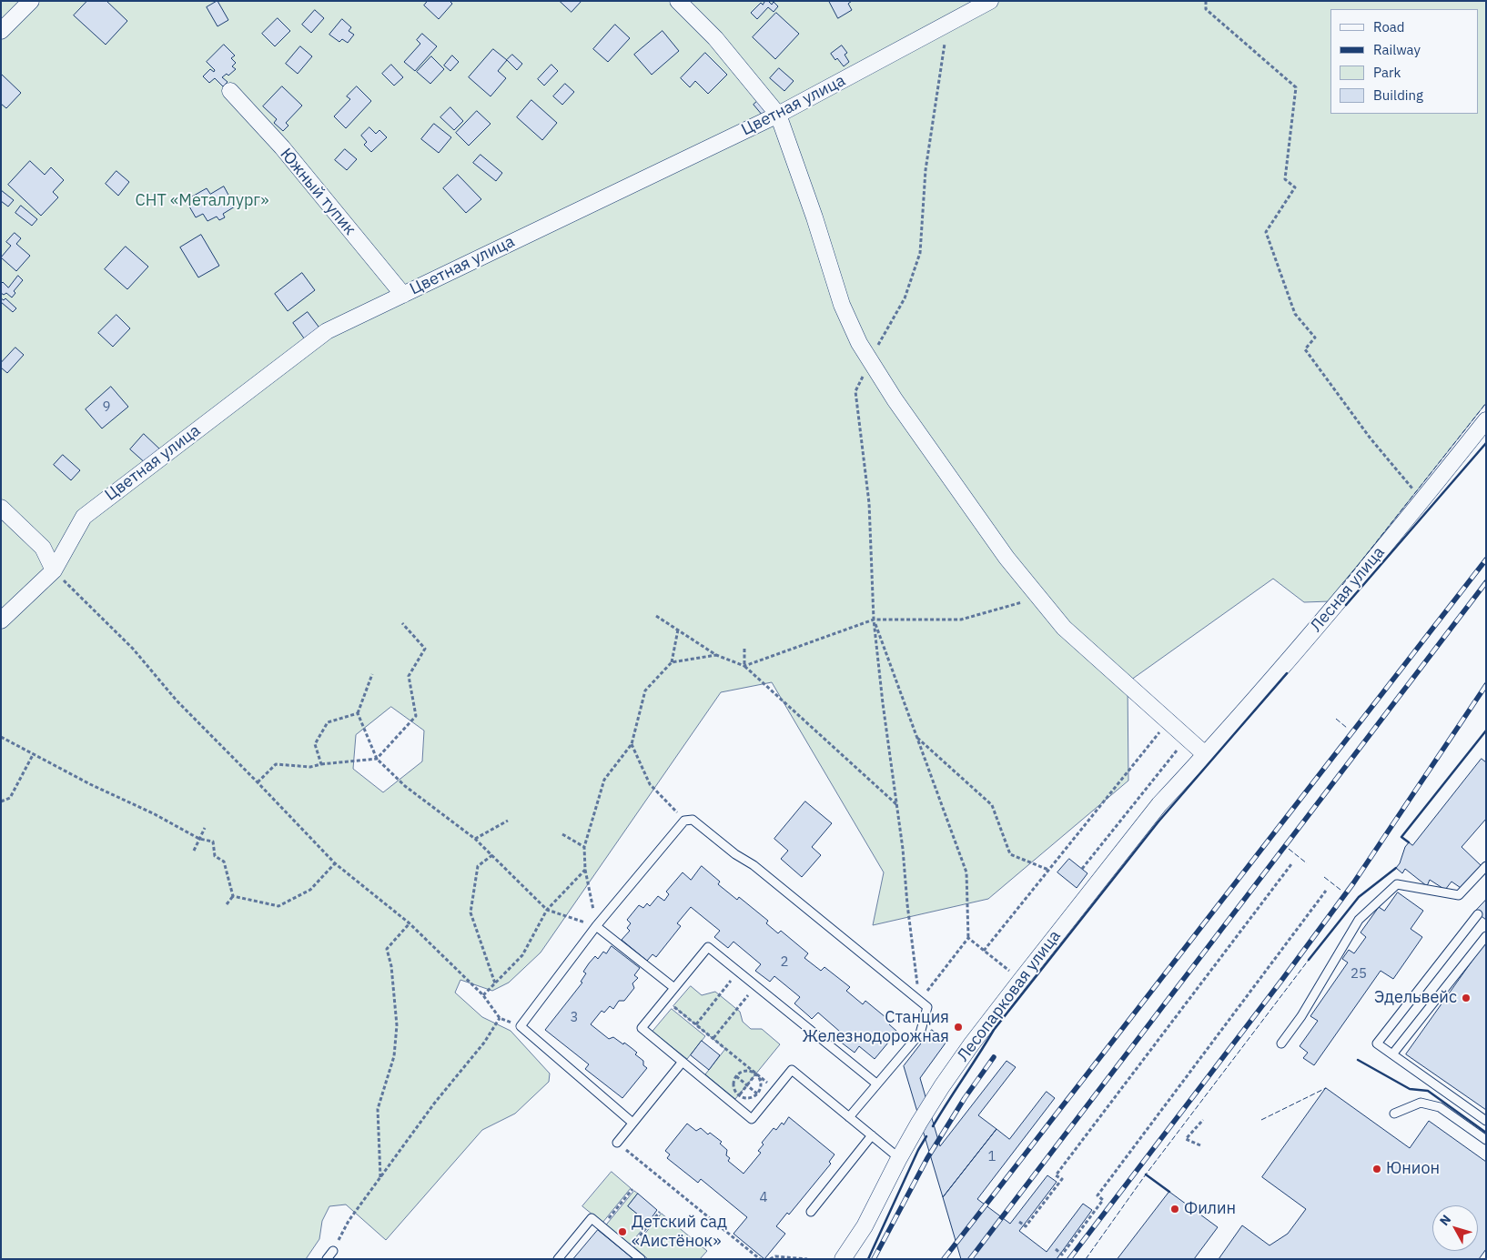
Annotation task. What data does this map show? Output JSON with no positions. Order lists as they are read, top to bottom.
{
  "streets": {
    "street": [
      "Цветная улица",
      "Южный тупик",
      "Лесная улица",
      "Лесопарковая улица"
    ]
  },
  "crossings": [
    ["Цветная улица", "Южный тупик"],
    ["Лесная улица", "Лесопарковая улица"]
  ],
  "parks": ["СНТ «Металлург»"],
  "places": [
    "Эдельвейс",
    "Станция Железнодорожная",
    "Юнион",
    "Филин",
    "Детский сад «Аистёнок»"
  ],
  "house_numbers": [
    "9",
    "2",
    "25",
    "3",
    "1",
    "4"
  ],
  "legend": [
    "Road",
    "Railway",
    "Park",
    "Building"
  ],
  "north": "top left"
}
